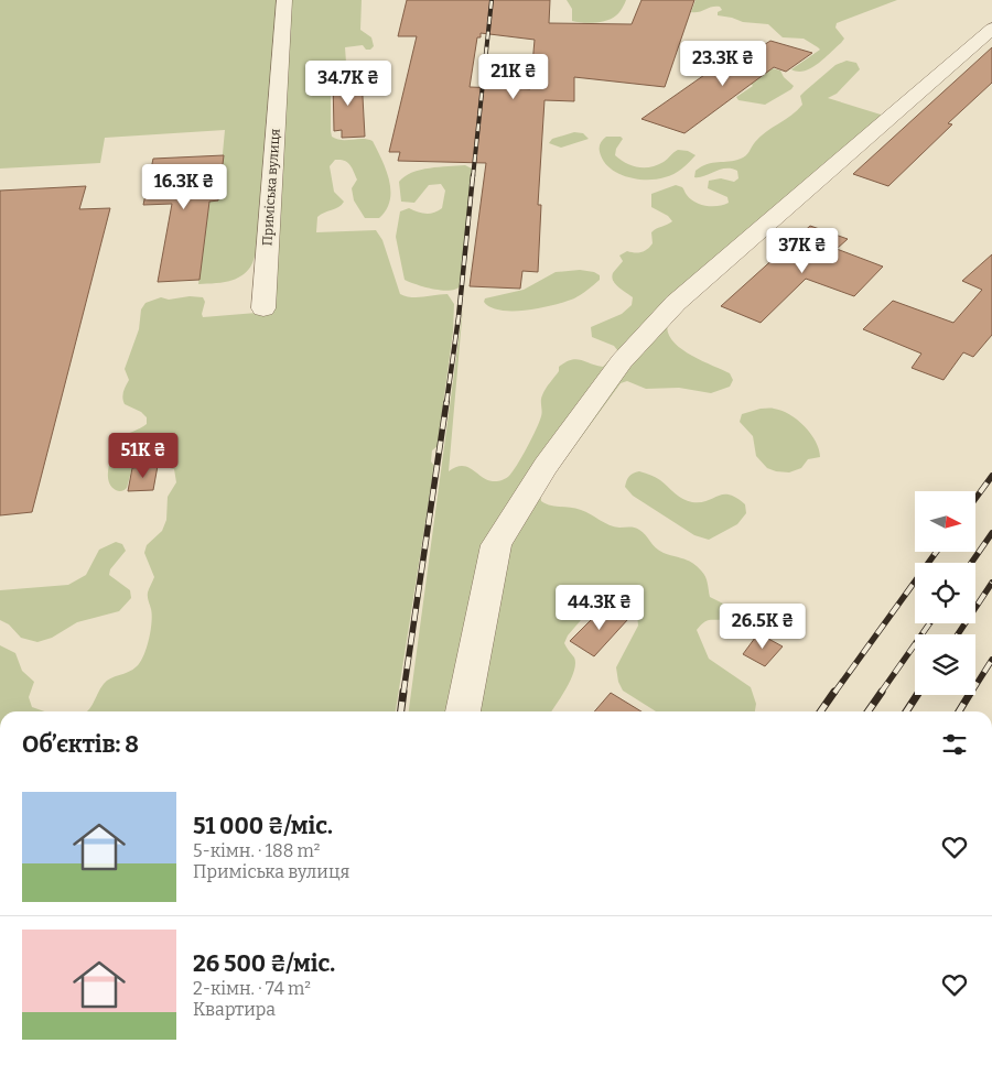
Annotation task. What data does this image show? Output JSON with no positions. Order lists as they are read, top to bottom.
{
  "streets": {
    "street": ["Приміська вулиця"]
  },
  "north": "right",
  "page": {
    "price": [
      "23.3K ₴",
      "21K ₴",
      "34.7K ₴",
      "16.3K ₴",
      "37K ₴",
      "51K ₴",
      "44.3K ₴",
      "26.5K ₴"
    ],
    "heading": "Об’єктів: 8",
    "list": [
      {
        "name": "51 000 ₴/міс.",
        "note": "5-кімн. · 188 m² · Приміська вулиця"
      },
      {
        "name": "26 500 ₴/міс.",
        "note": "2-кімн. · 74 m² · Квартира"
      }
    ]
  }
}
